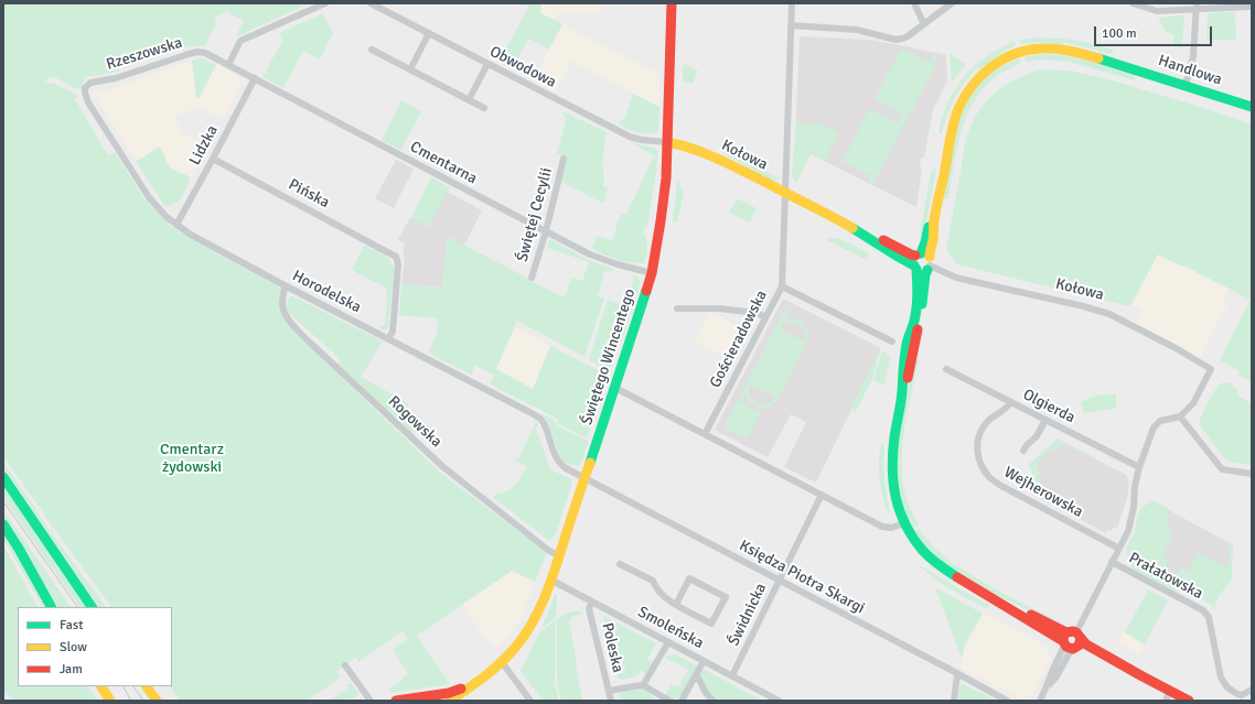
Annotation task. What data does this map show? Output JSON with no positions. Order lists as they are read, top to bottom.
{
  "streets": {
    "street": [
      "Rzeszowska",
      "Obwodowa",
      "Handlowa",
      "Lidzka",
      "Kołowa",
      "Cmentarna",
      "Pińska",
      "Świętej Cecylii",
      "Horodelska",
      "Gościeradowska",
      "Świętego Wincentego",
      "Olgierda",
      "Rogowska",
      "Wejherowska",
      "Prałatowska",
      "Księdza Piotra Skargi",
      "Świdnicka",
      "Smoleńska",
      "Poleska"
    ]
  },
  "crossings": [
    ["Rzeszowska", "Cmentarna"],
    ["Rzeszowska", "Horodelska"],
    ["Obwodowa", "Kołowa"],
    ["Obwodowa", "Świętego Wincentego"],
    ["Handlowa", "Kołowa"],
    ["Handlowa", "Prałatowska"],
    ["Lidzka", "Cmentarna"],
    ["Lidzka", "Pińska"],
    ["Lidzka", "Horodelska"],
    ["Kołowa", "Gościeradowska"],
    ["Kołowa", "Świętego Wincentego"],
    ["Kołowa", "Prałatowska"],
    ["Cmentarna", "Świętej Cecylii"],
    ["Cmentarna", "Świętego Wincentego"],
    ["Pińska", "Horodelska"],
    ["Horodelska", "Świętego Wincentego"],
    ["Horodelska", "Rogowska"],
    ["Horodelska", "Księdza Piotra Skargi"],
    ["Świętego Wincentego", "Rogowska"],
    ["Świętego Wincentego", "Księdza Piotra Skargi"],
    ["Świętego Wincentego", "Smoleńska"],
    ["Olgierda", "Wejherowska"],
    ["Olgierda", "Prałatowska"],
    ["Wejherowska", "Prałatowska"],
    ["Księdza Piotra Skargi", "Świdnicka"],
    ["Świdnicka", "Smoleńska"],
    ["Smoleńska", "Poleska"]
  ],
  "parks": ["Cmentarz żydowski"],
  "legend": ["Fast", "Slow", "Jam"],
  "scale_bar": "100 m"
}
